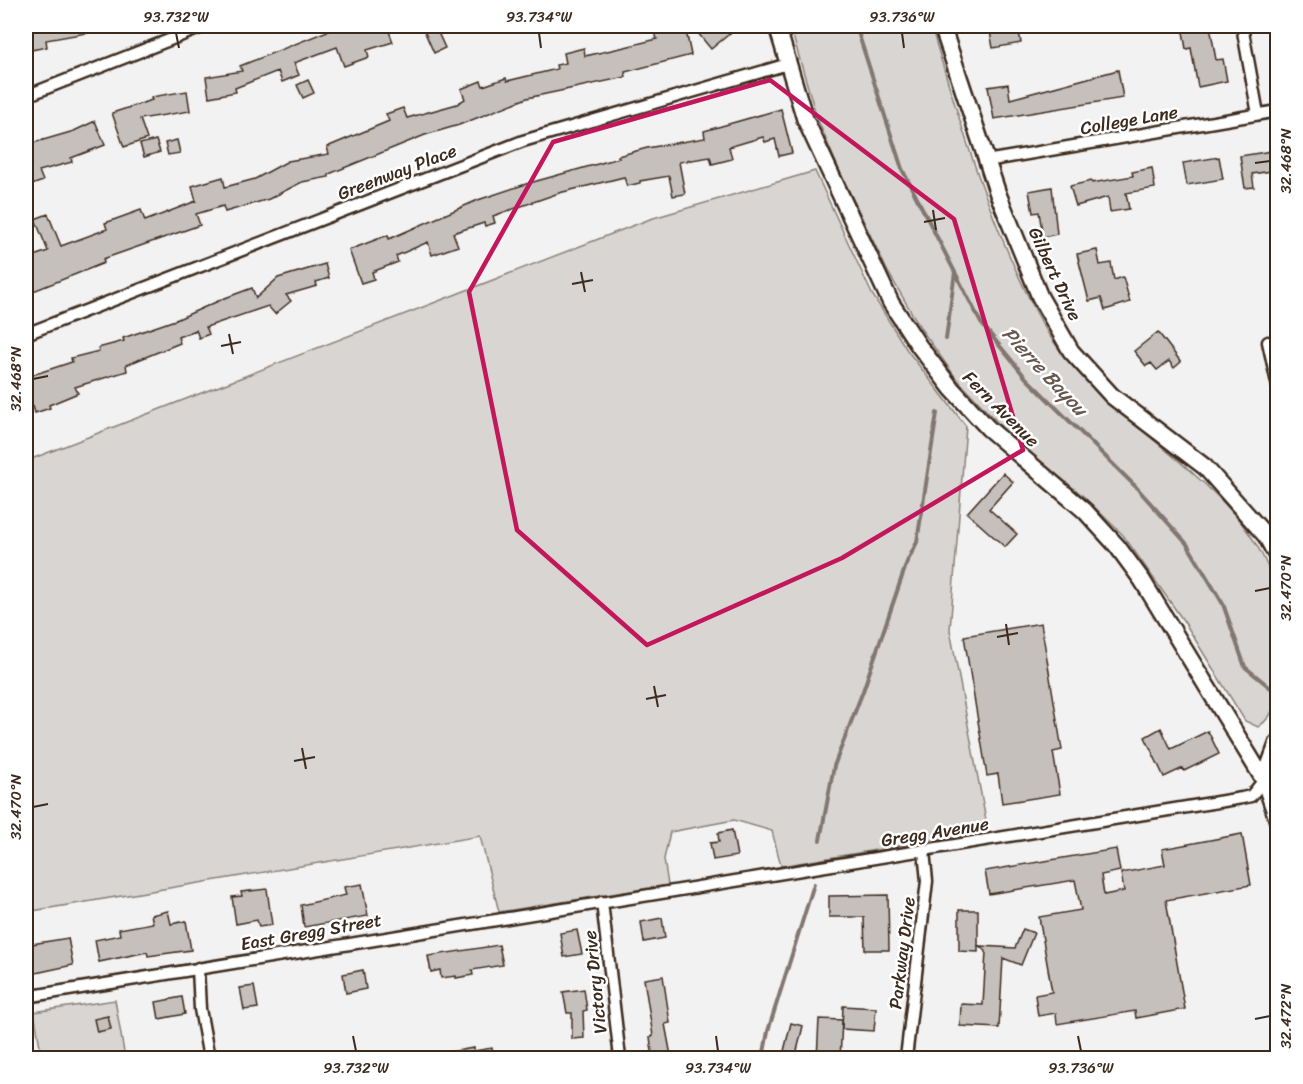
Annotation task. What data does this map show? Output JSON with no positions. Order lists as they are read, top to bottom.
{
  "streets": {
    "street": [
      "College Lane",
      "Greenway Place",
      "Gilbert Drive",
      "Fern Avenue",
      "Gregg Avenue",
      "East Gregg Street",
      "Parkway Drive",
      "Victory Drive"
    ]
  },
  "crossings": [
    ["College Lane", "Gilbert Drive"],
    ["Greenway Place", "Fern Avenue"],
    ["Fern Avenue", "Gregg Avenue"],
    ["Gregg Avenue", "East Gregg Street"],
    ["Gregg Avenue", "Parkway Drive"],
    ["Gregg Avenue", "Victory Drive"],
    ["East Gregg Street", "Victory Drive"]
  ],
  "water": ["Pierre Bayou"],
  "coordinates": [
    "93.732°W",
    "93.734°W",
    "93.736°W",
    "32.468°N",
    "32.470°N",
    "32.472°N"
  ]
}
